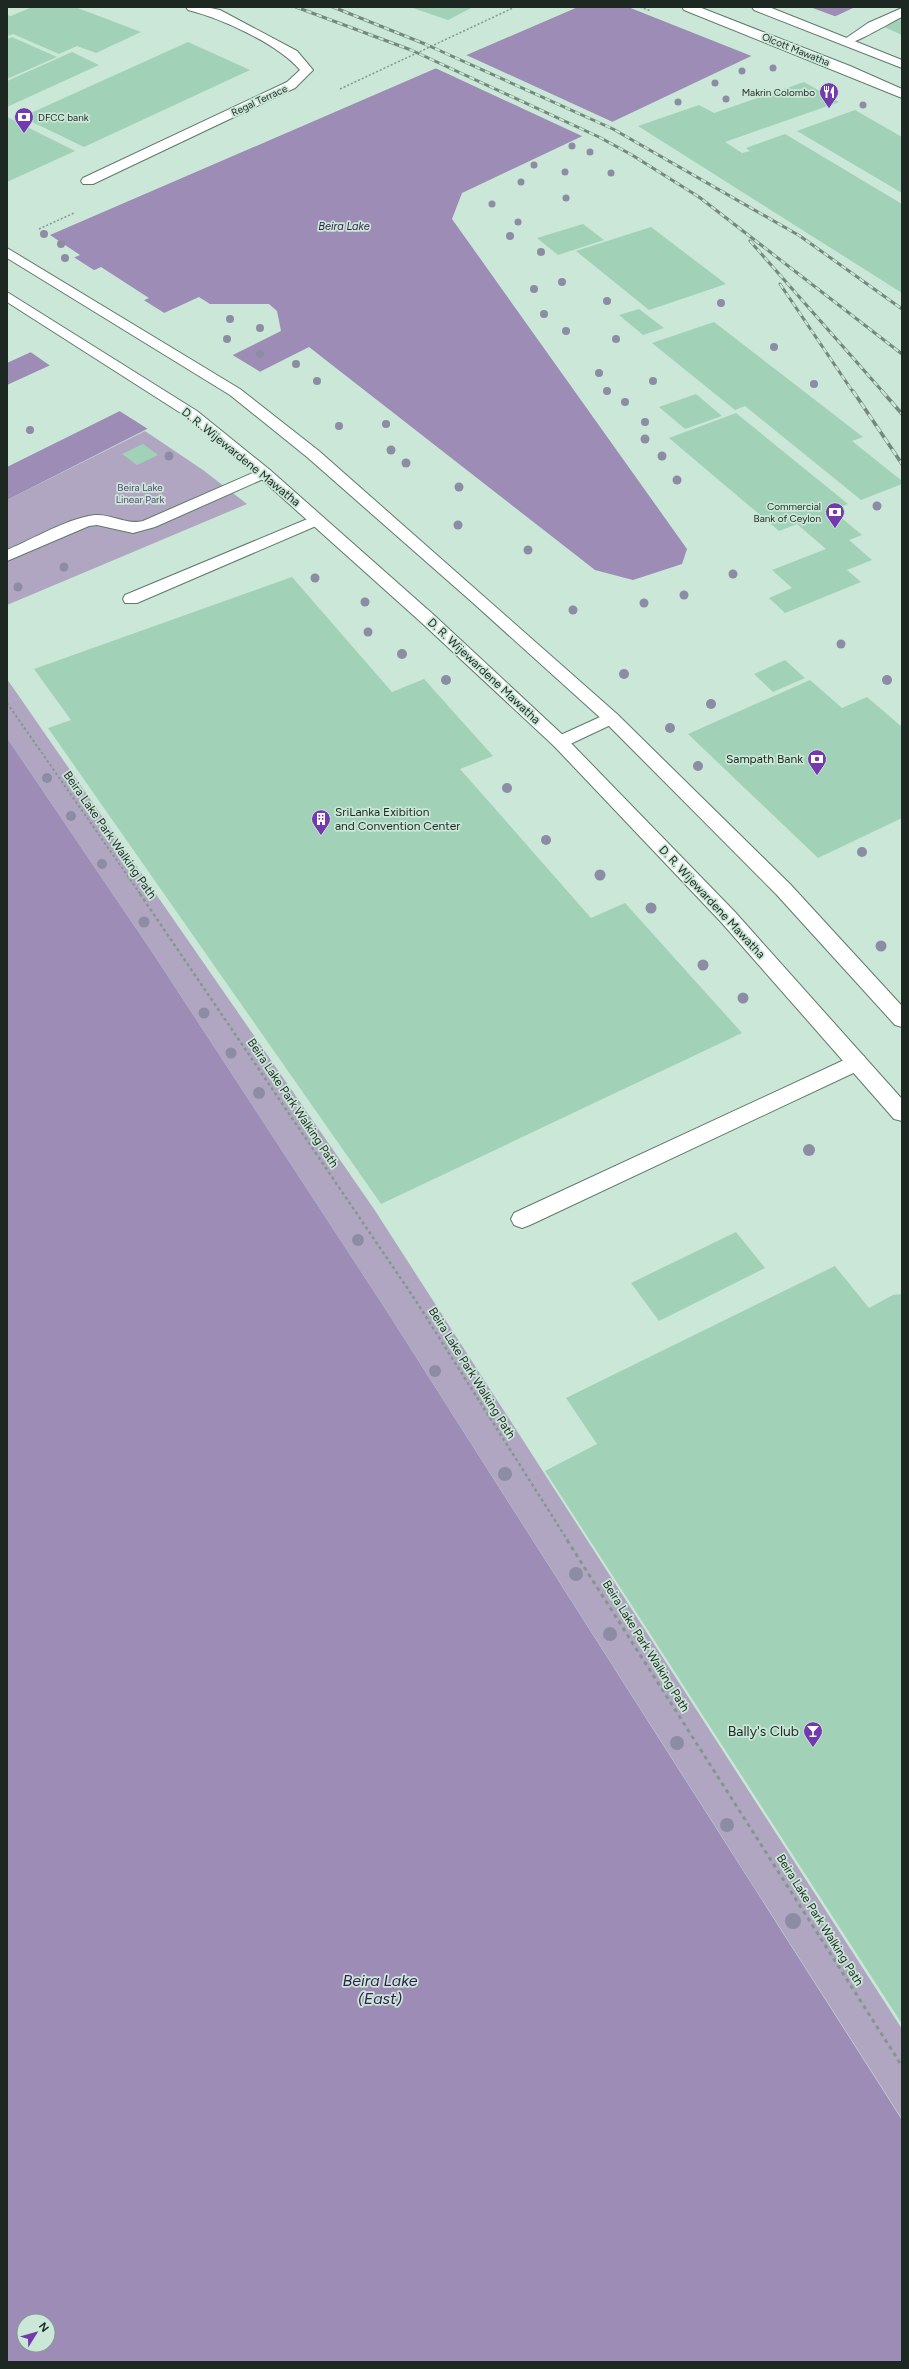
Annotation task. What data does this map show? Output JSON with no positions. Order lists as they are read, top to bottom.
{
  "streets": {
    "main road": ["Olcott Mawatha", "Regal Terrace", "D. R. Wijewardene Mawatha"],
    "path": ["Beira Lake Park Walking Path"]
  },
  "water": ["Beira Lake", "Beira Lake (East)"],
  "parks": ["Beira Lake Linear Park"],
  "places": {
    "restaurant": ["Makrin Colombo"],
    "bank": ["DFCC bank", "Commercial Bank of Ceylon", "Sampath Bank"],
    "building": ["SriLanka Exibition and Convention Center"],
    "bar": ["Bally's Club"]
  },
  "north": "top right"
}
